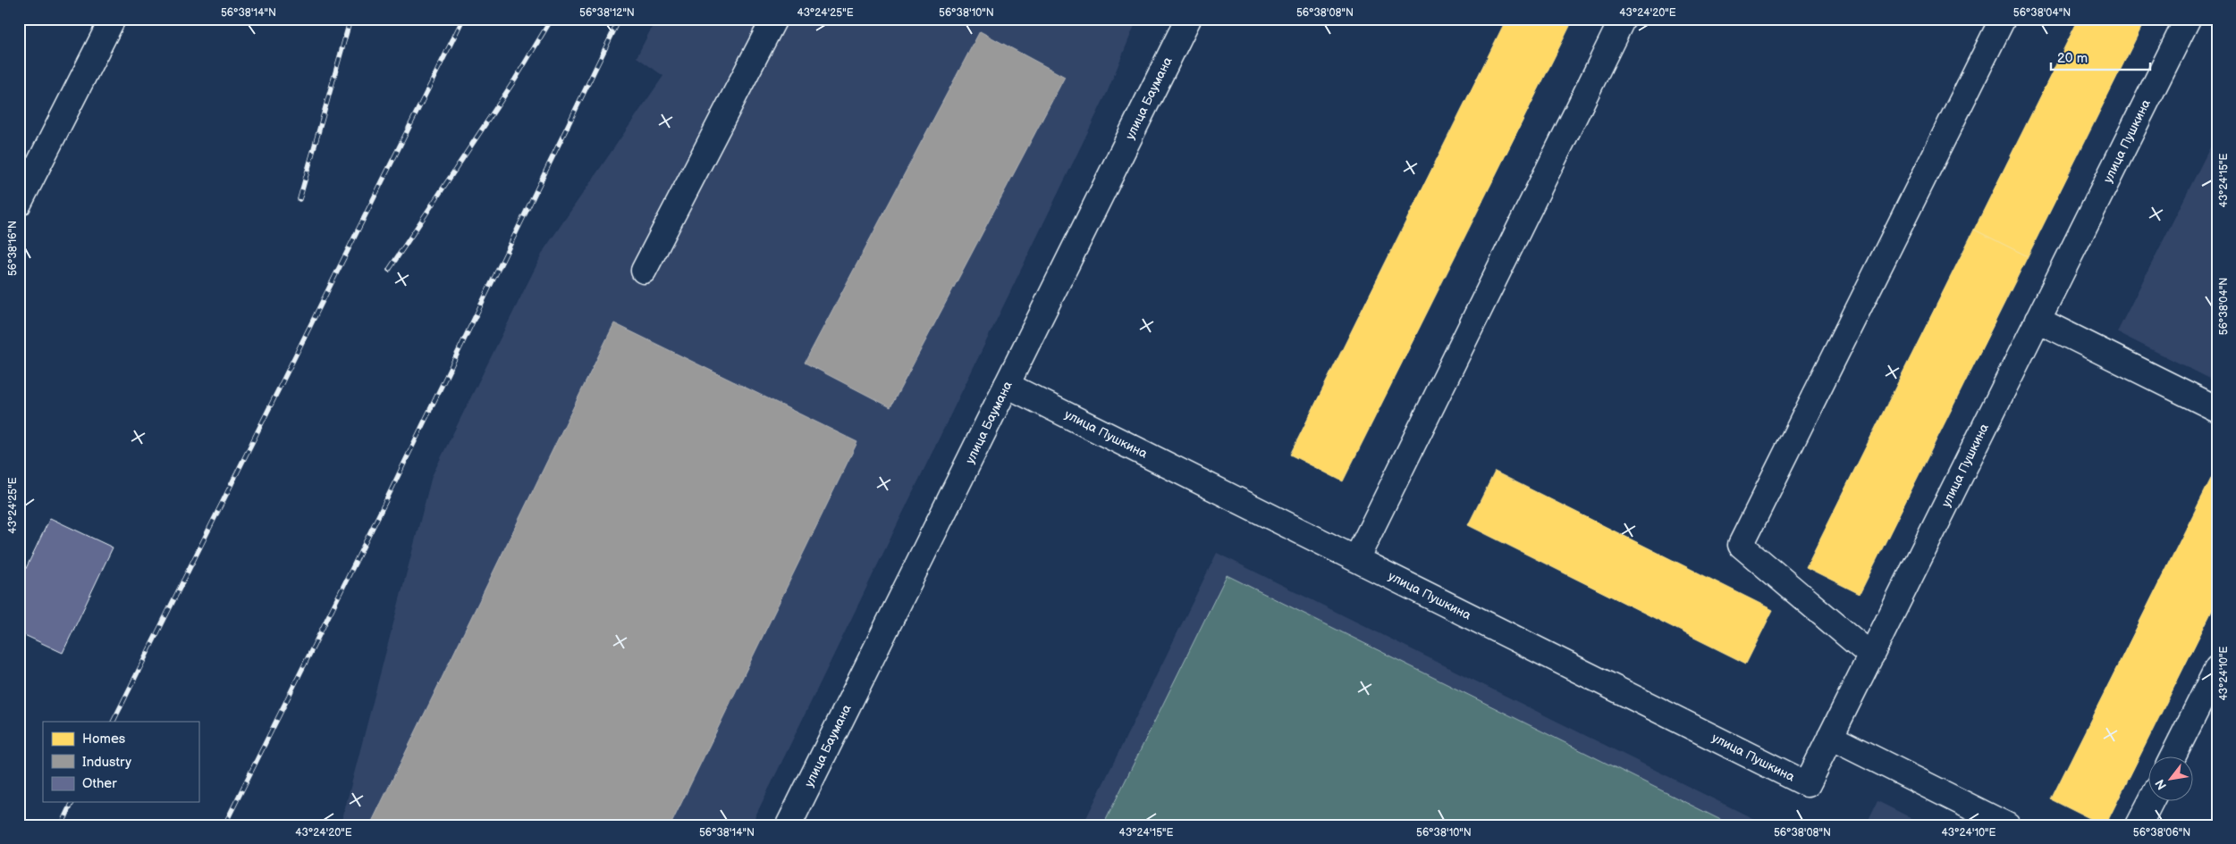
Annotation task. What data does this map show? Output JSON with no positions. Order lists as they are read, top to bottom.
{
  "streets": {
    "street": ["улица Баумана", "улица Пушкина"]
  },
  "crossings": [
    ["улица Баумана", "улица Пушкина"]
  ],
  "legend": ["Homes", "Industry", "Other"],
  "scale_bar": "20 m",
  "north": "bottom left",
  "coordinates": [
    "56°38'14\"N",
    "56°38'12\"N",
    "43°24'25\"E",
    "56°38'10\"N",
    "56°38'08\"N",
    "43°24'20\"E",
    "56°38'04\"N",
    "43°24'15\"E",
    "56°38'16\"N",
    "43°24'10\"E",
    "56°38'06\"N"
  ]
}
